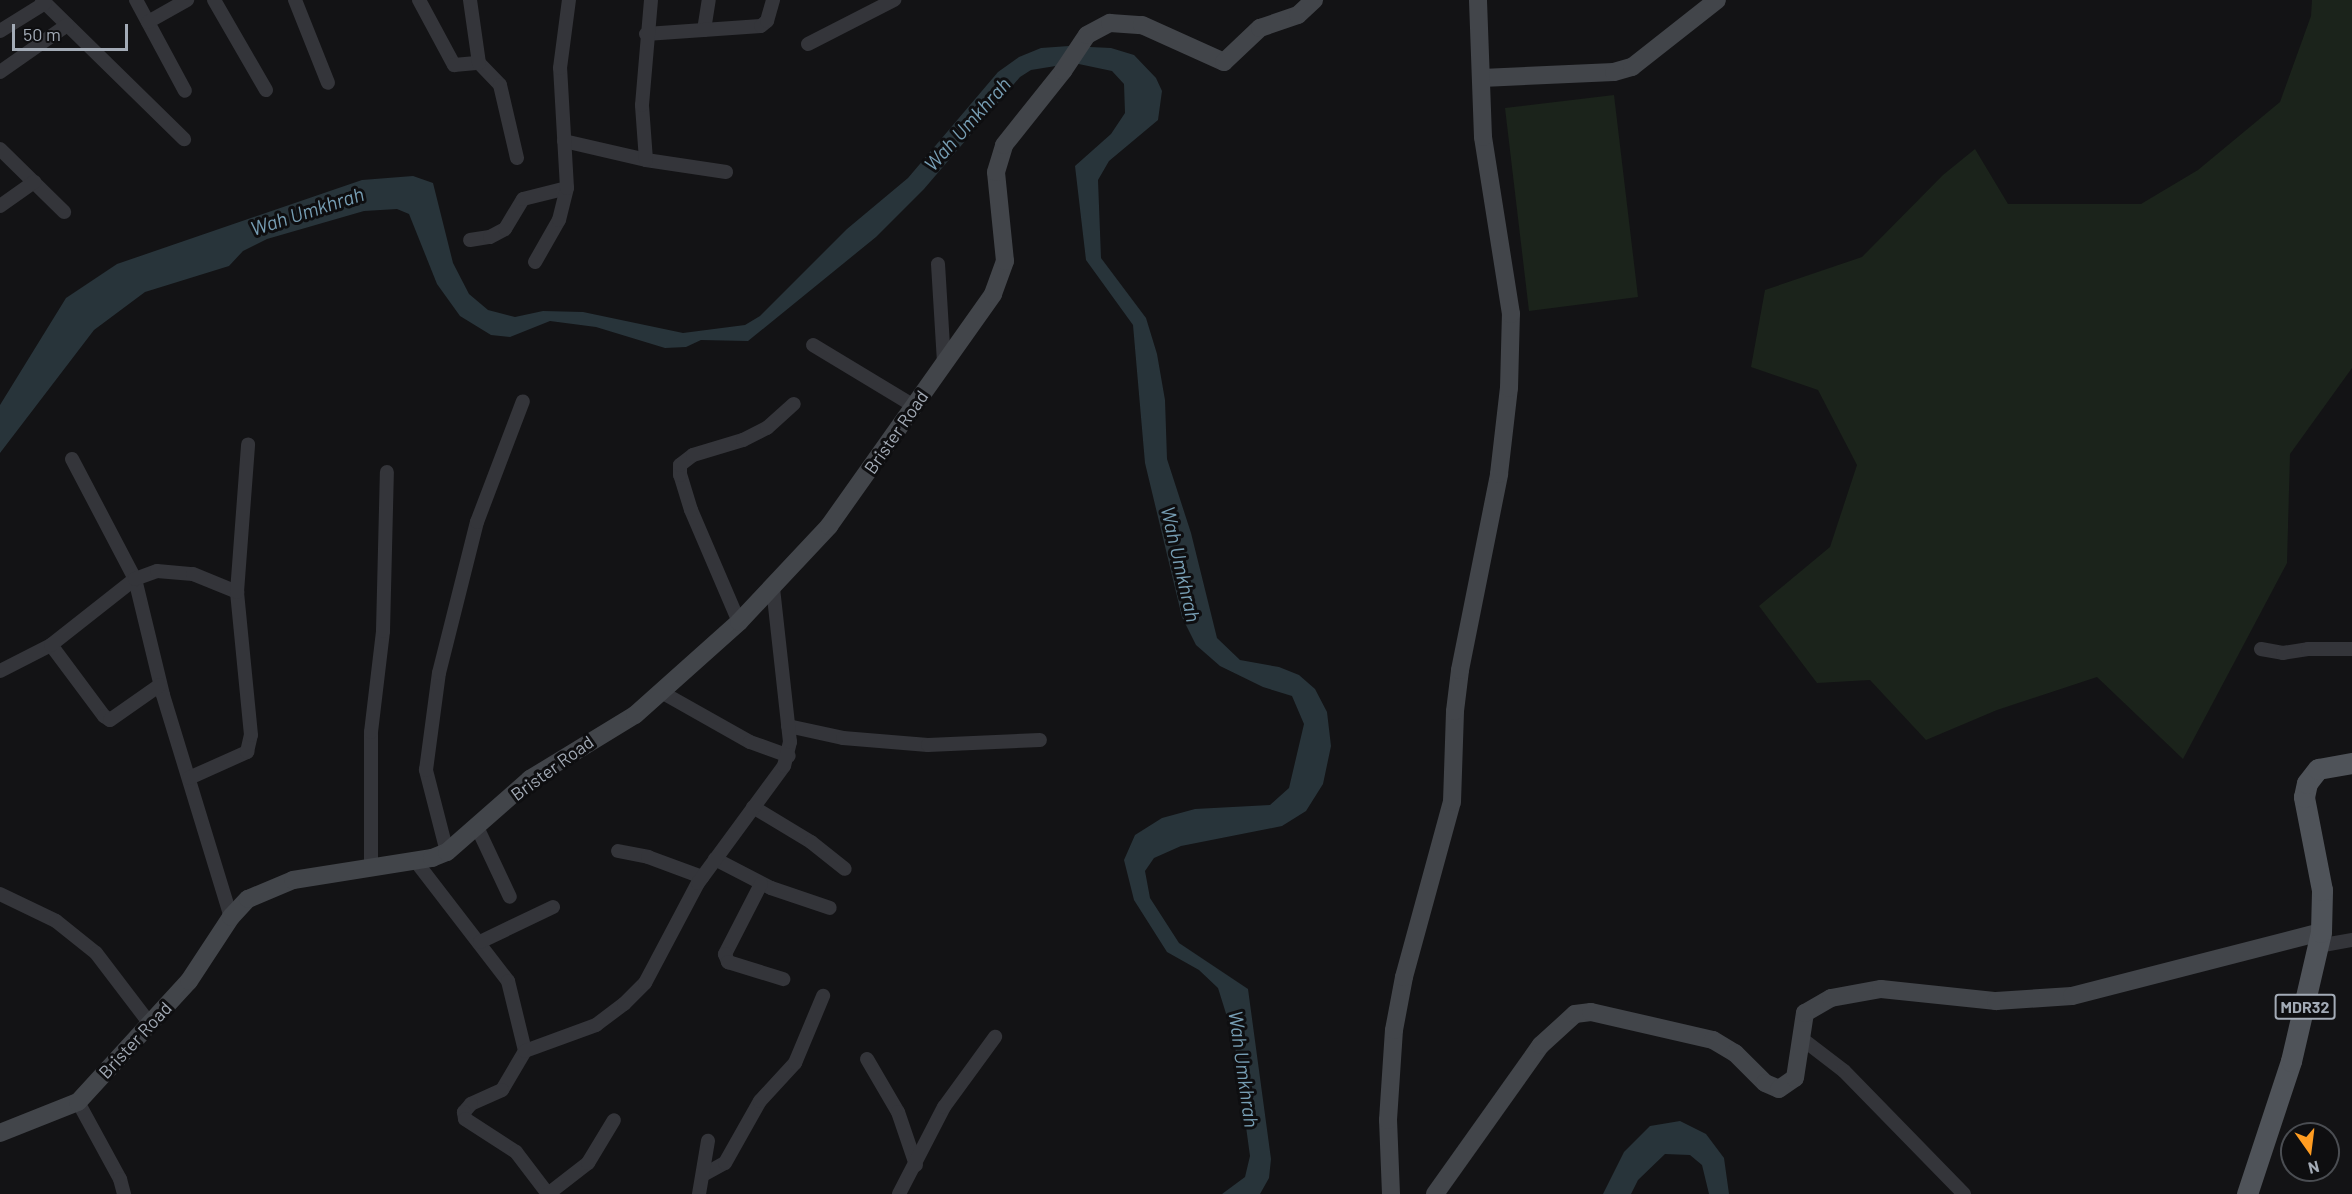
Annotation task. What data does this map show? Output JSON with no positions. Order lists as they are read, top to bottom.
{
  "streets": {
    "main road": ["MDR32"],
    "street": ["Brister Road"]
  },
  "water": ["Wah Umkhrah"],
  "scale_bar": "50 m",
  "north": "bottom"
}
